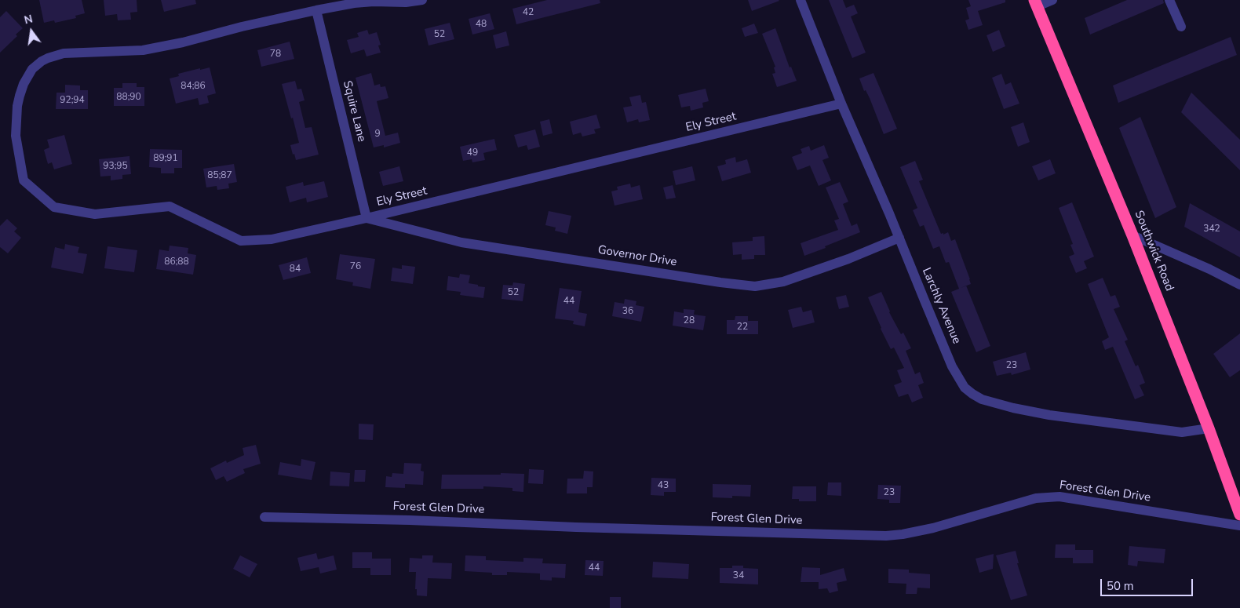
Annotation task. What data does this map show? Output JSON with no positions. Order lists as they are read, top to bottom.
{
  "streets": {
    "highway": ["Southwick Road"],
    "street": [
      "Squire Lane",
      "Ely Street",
      "Governor Drive",
      "Larchly Avenue",
      "Forest Glen Drive"
    ]
  },
  "crossings": [
    ["Squire Lane", "Ely Street"],
    ["Squire Lane", "Governor Drive"],
    ["Ely Street", "Governor Drive"],
    ["Ely Street", "Larchly Avenue"],
    ["Southwick Road", "Larchly Avenue"],
    ["Governor Drive", "Larchly Avenue"]
  ],
  "house_numbers": [
    "42",
    "48",
    "52",
    "78",
    "84;86",
    "88;90",
    "92;94",
    "9",
    "49",
    "89;91",
    "93;95",
    "85;87",
    "342",
    "86;88",
    "76",
    "84",
    "52",
    "44",
    "36",
    "28",
    "22",
    "23",
    "43",
    "23",
    "44",
    "34"
  ],
  "scale_bar": "50 m",
  "north": "top"
}
